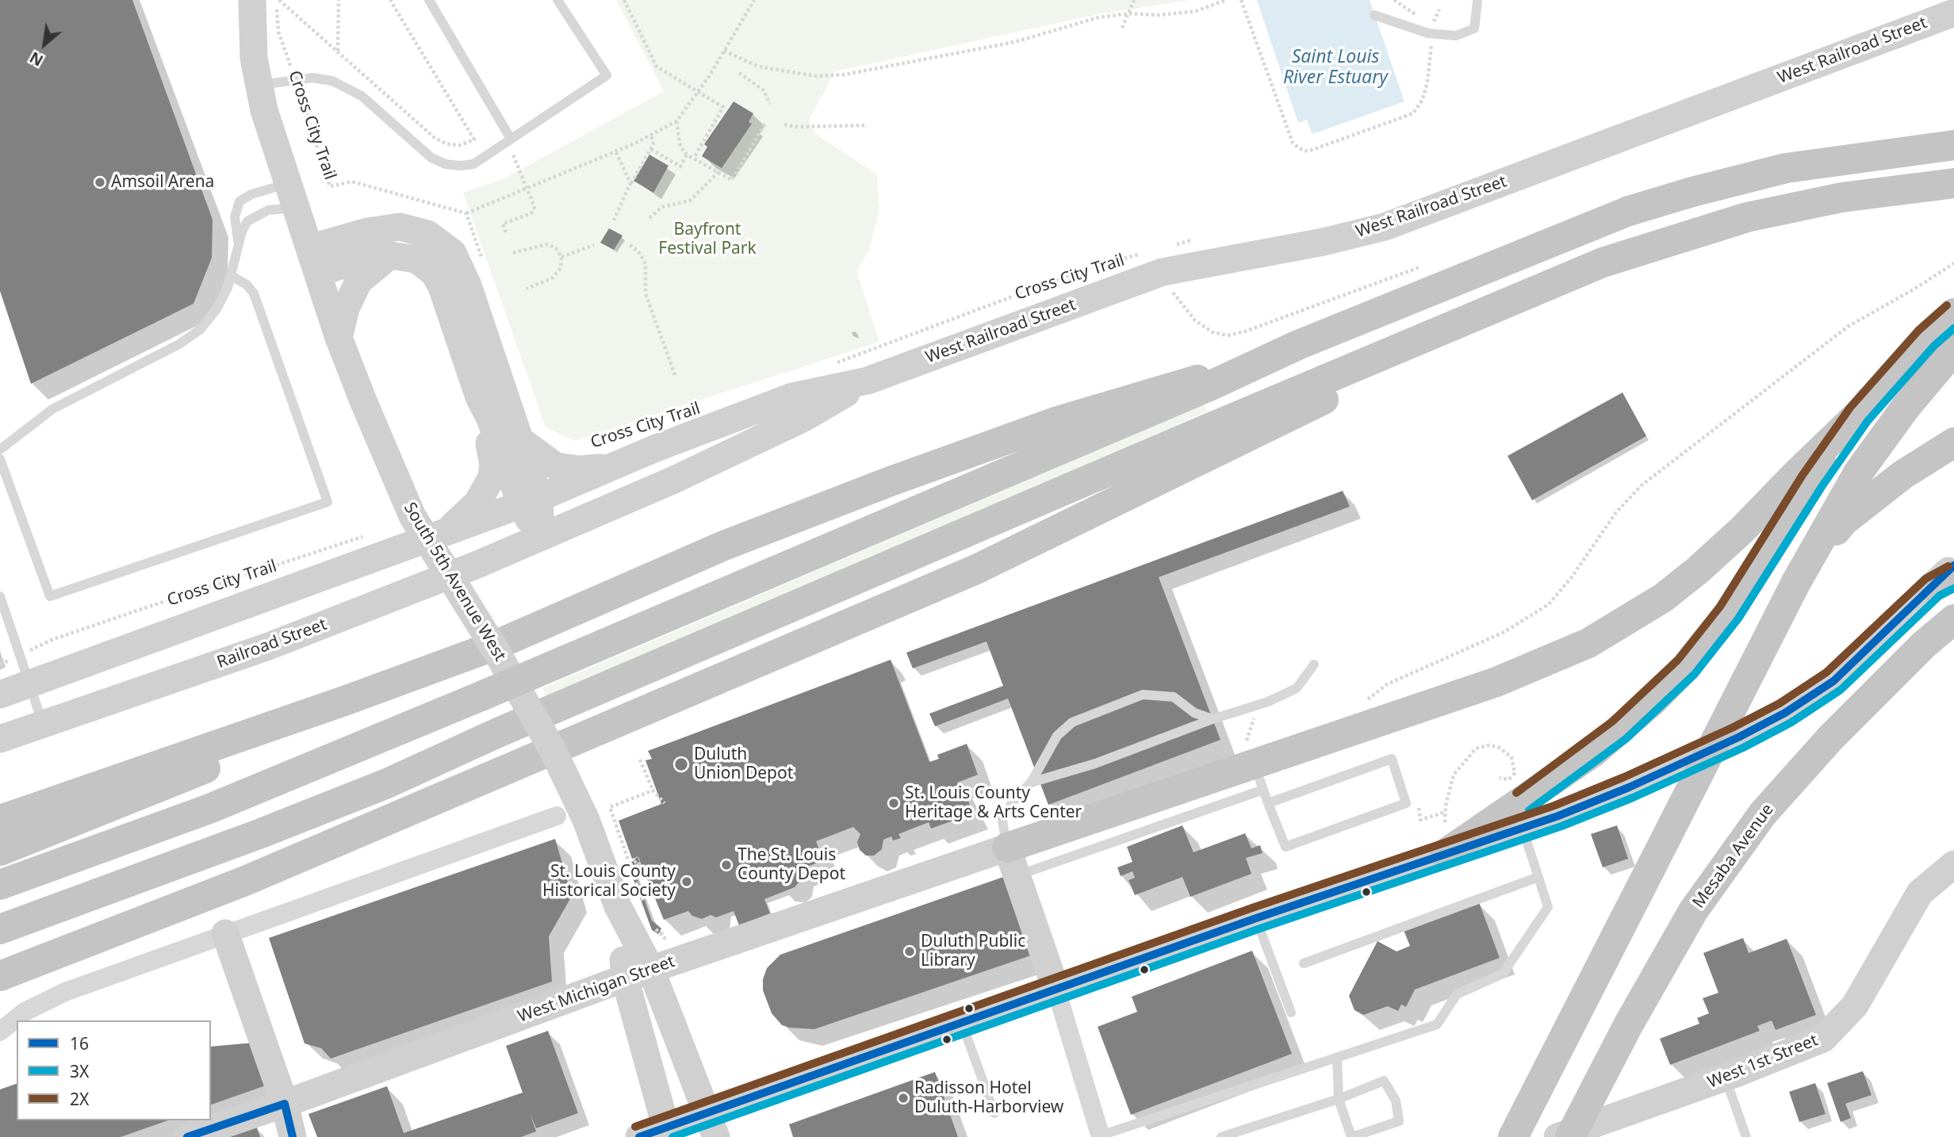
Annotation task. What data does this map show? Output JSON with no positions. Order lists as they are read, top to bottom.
{
  "streets": {
    "highway": ["Mesaba Avenue"],
    "street": [
      "West Railroad Street",
      "South 5th Avenue West",
      "Railroad Street",
      "West Michigan Street",
      "West 1st Street"
    ],
    "path": ["Cross City Trail"]
  },
  "crossings": [
    ["West Railroad Street", "Cross City Trail"],
    ["West Railroad Street", "Railroad Street"],
    ["South 5th Avenue West", "West Michigan Street"],
    ["Mesaba Avenue", "West 1st Street"]
  ],
  "water": ["Saint Louis River Estuary"],
  "parks": ["Bayfront Festival Park"],
  "places": [
    "Amsoil Arena",
    "Duluth Union Depot",
    "St. Louis County Heritage & Arts Center",
    "The St. Louis County Depot",
    "St. Louis County Historical Society",
    "Duluth Public Library",
    "Radisson Hotel Duluth-Harborview"
  ],
  "lines": ["transit line 2X", "transit line 3X", "transit line 16"],
  "legend": ["16", "3X", "2X"],
  "north": "bottom left"
}
